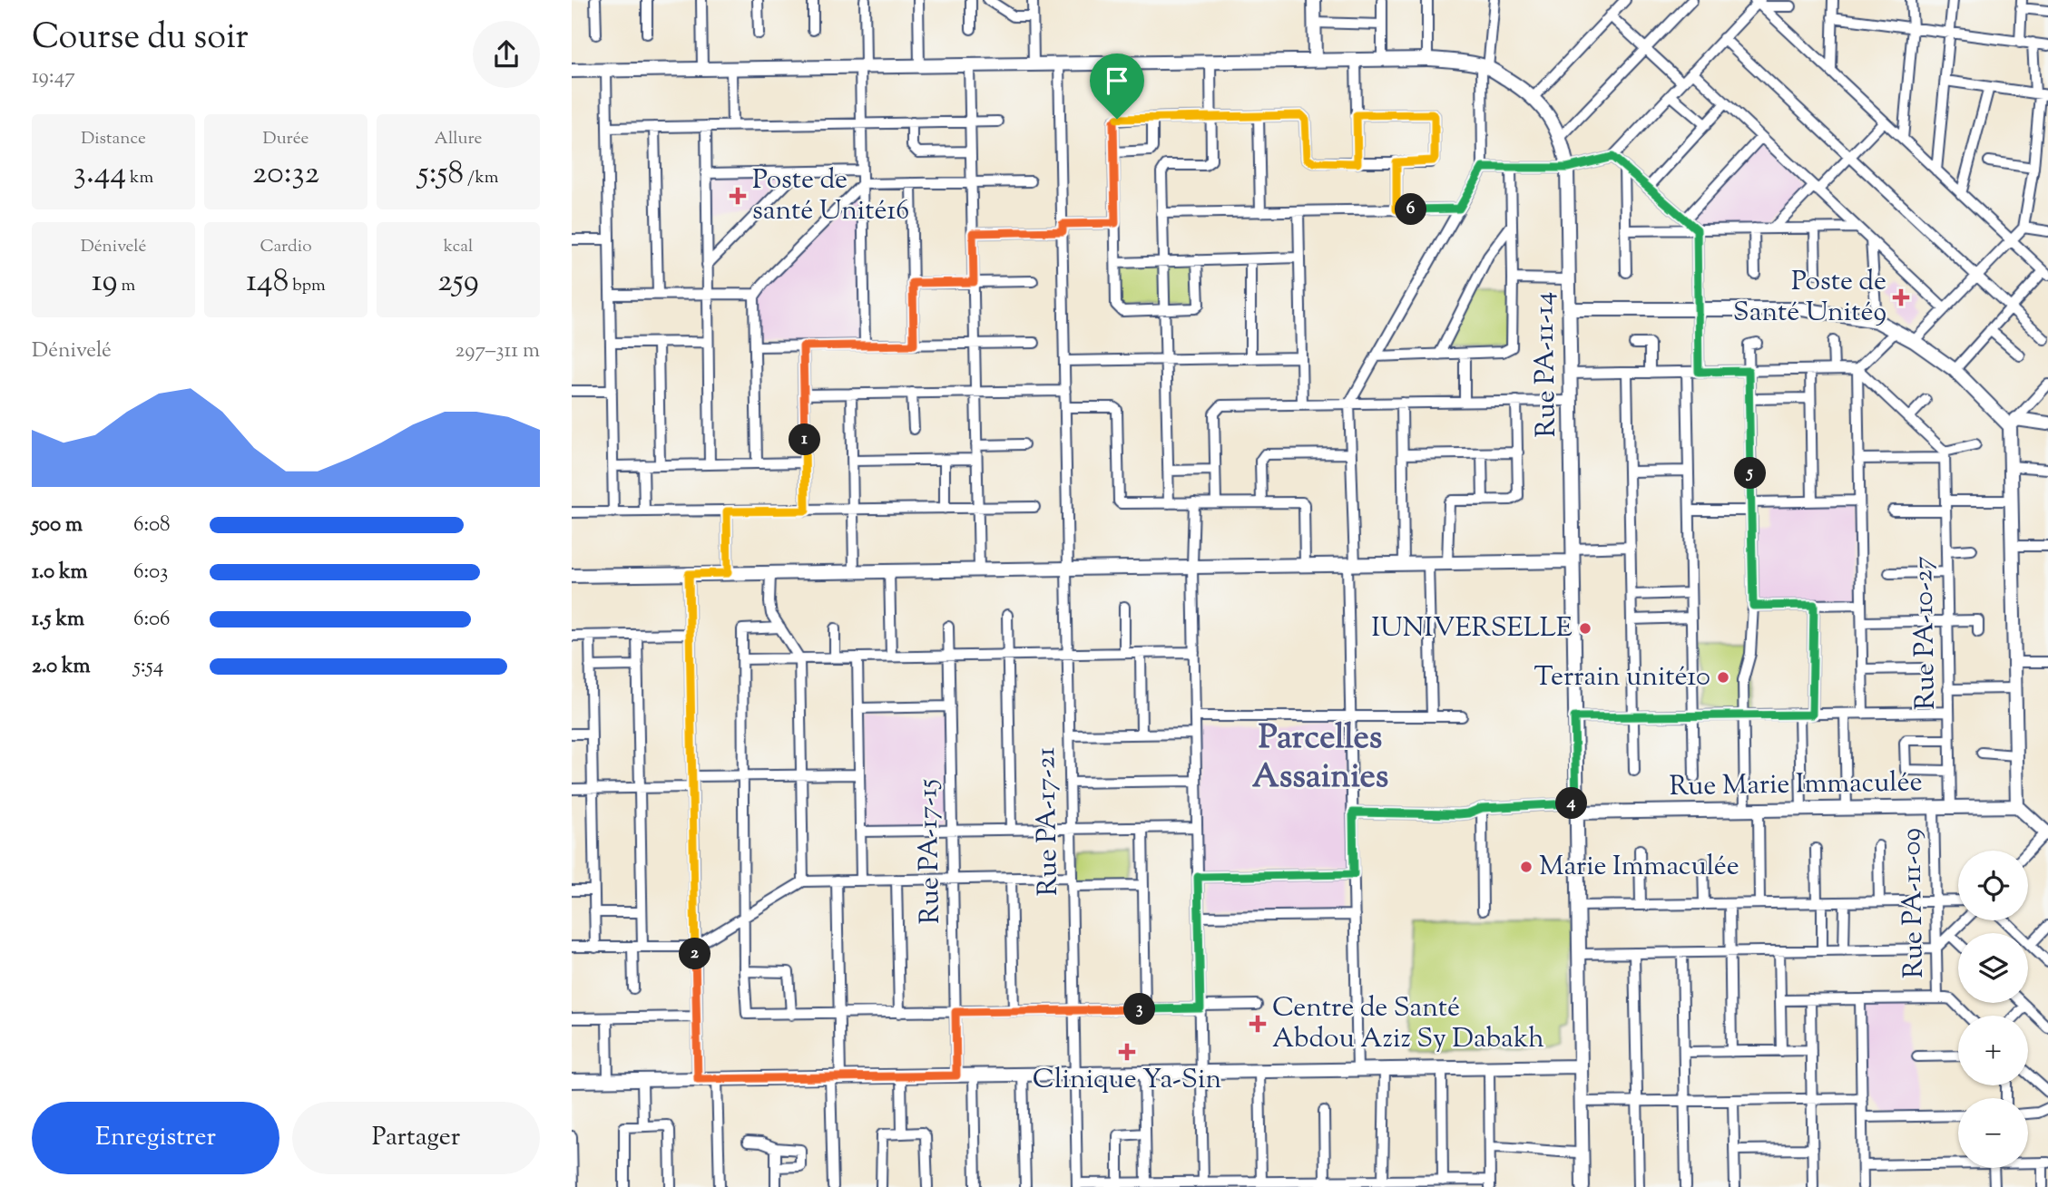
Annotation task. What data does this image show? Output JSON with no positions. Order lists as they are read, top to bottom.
{
  "streets": {
    "street": [
      "Rue PA-11-14",
      "Rue PA-10-27",
      "Rue Marie Immaculée",
      "Rue PA-17-21",
      "Rue PA-17-15",
      "Rue PA-11-09"
    ]
  },
  "crossings": [
    ["Rue PA-11-14", "Rue Marie Immaculée"],
    ["Rue PA-10-27", "Rue Marie Immaculée"],
    ["Rue Marie Immaculée", "Rue PA-11-09"]
  ],
  "districts": ["Parcelles Assainies"],
  "places": {
    "health": [
      "Poste de santé Unité16",
      "Poste de Santé Unité9",
      "Centre de Santé Abdou Aziz Sy Dabakh",
      "Clinique Ya-Sin"
    ],
    "other": ["IUNIVERSELLE", "Terrain unité10", "Marie Immaculée"]
  },
  "page": {
    "heading": ["Course du soir", "19:47"],
    "stats": [
      ["Distance", "3.44 km"],
      ["Durée", "20:32"],
      ["Allure", "5:58 /km"],
      ["Dénivelé", "19 m"],
      ["Cardio", "148 bpm"],
      ["kcal", "259"]
    ],
    "pins": [
      "6",
      "1",
      "5",
      "4",
      "2",
      "3"
    ],
    "chart": ["Dénivelé", "297–311 m"],
    "list": [
      {
        "name": "500 m",
        "note": "6:08"
      },
      {
        "name": "1.0 km",
        "note": "6:03"
      },
      {
        "name": "1.5 km",
        "note": "6:06"
      },
      {
        "name": "2.0 km",
        "note": "5:54"
      }
    ],
    "map_buttons": ["+", "−"],
    "buttons": ["Enregistrer", "Partager"]
  }
}
